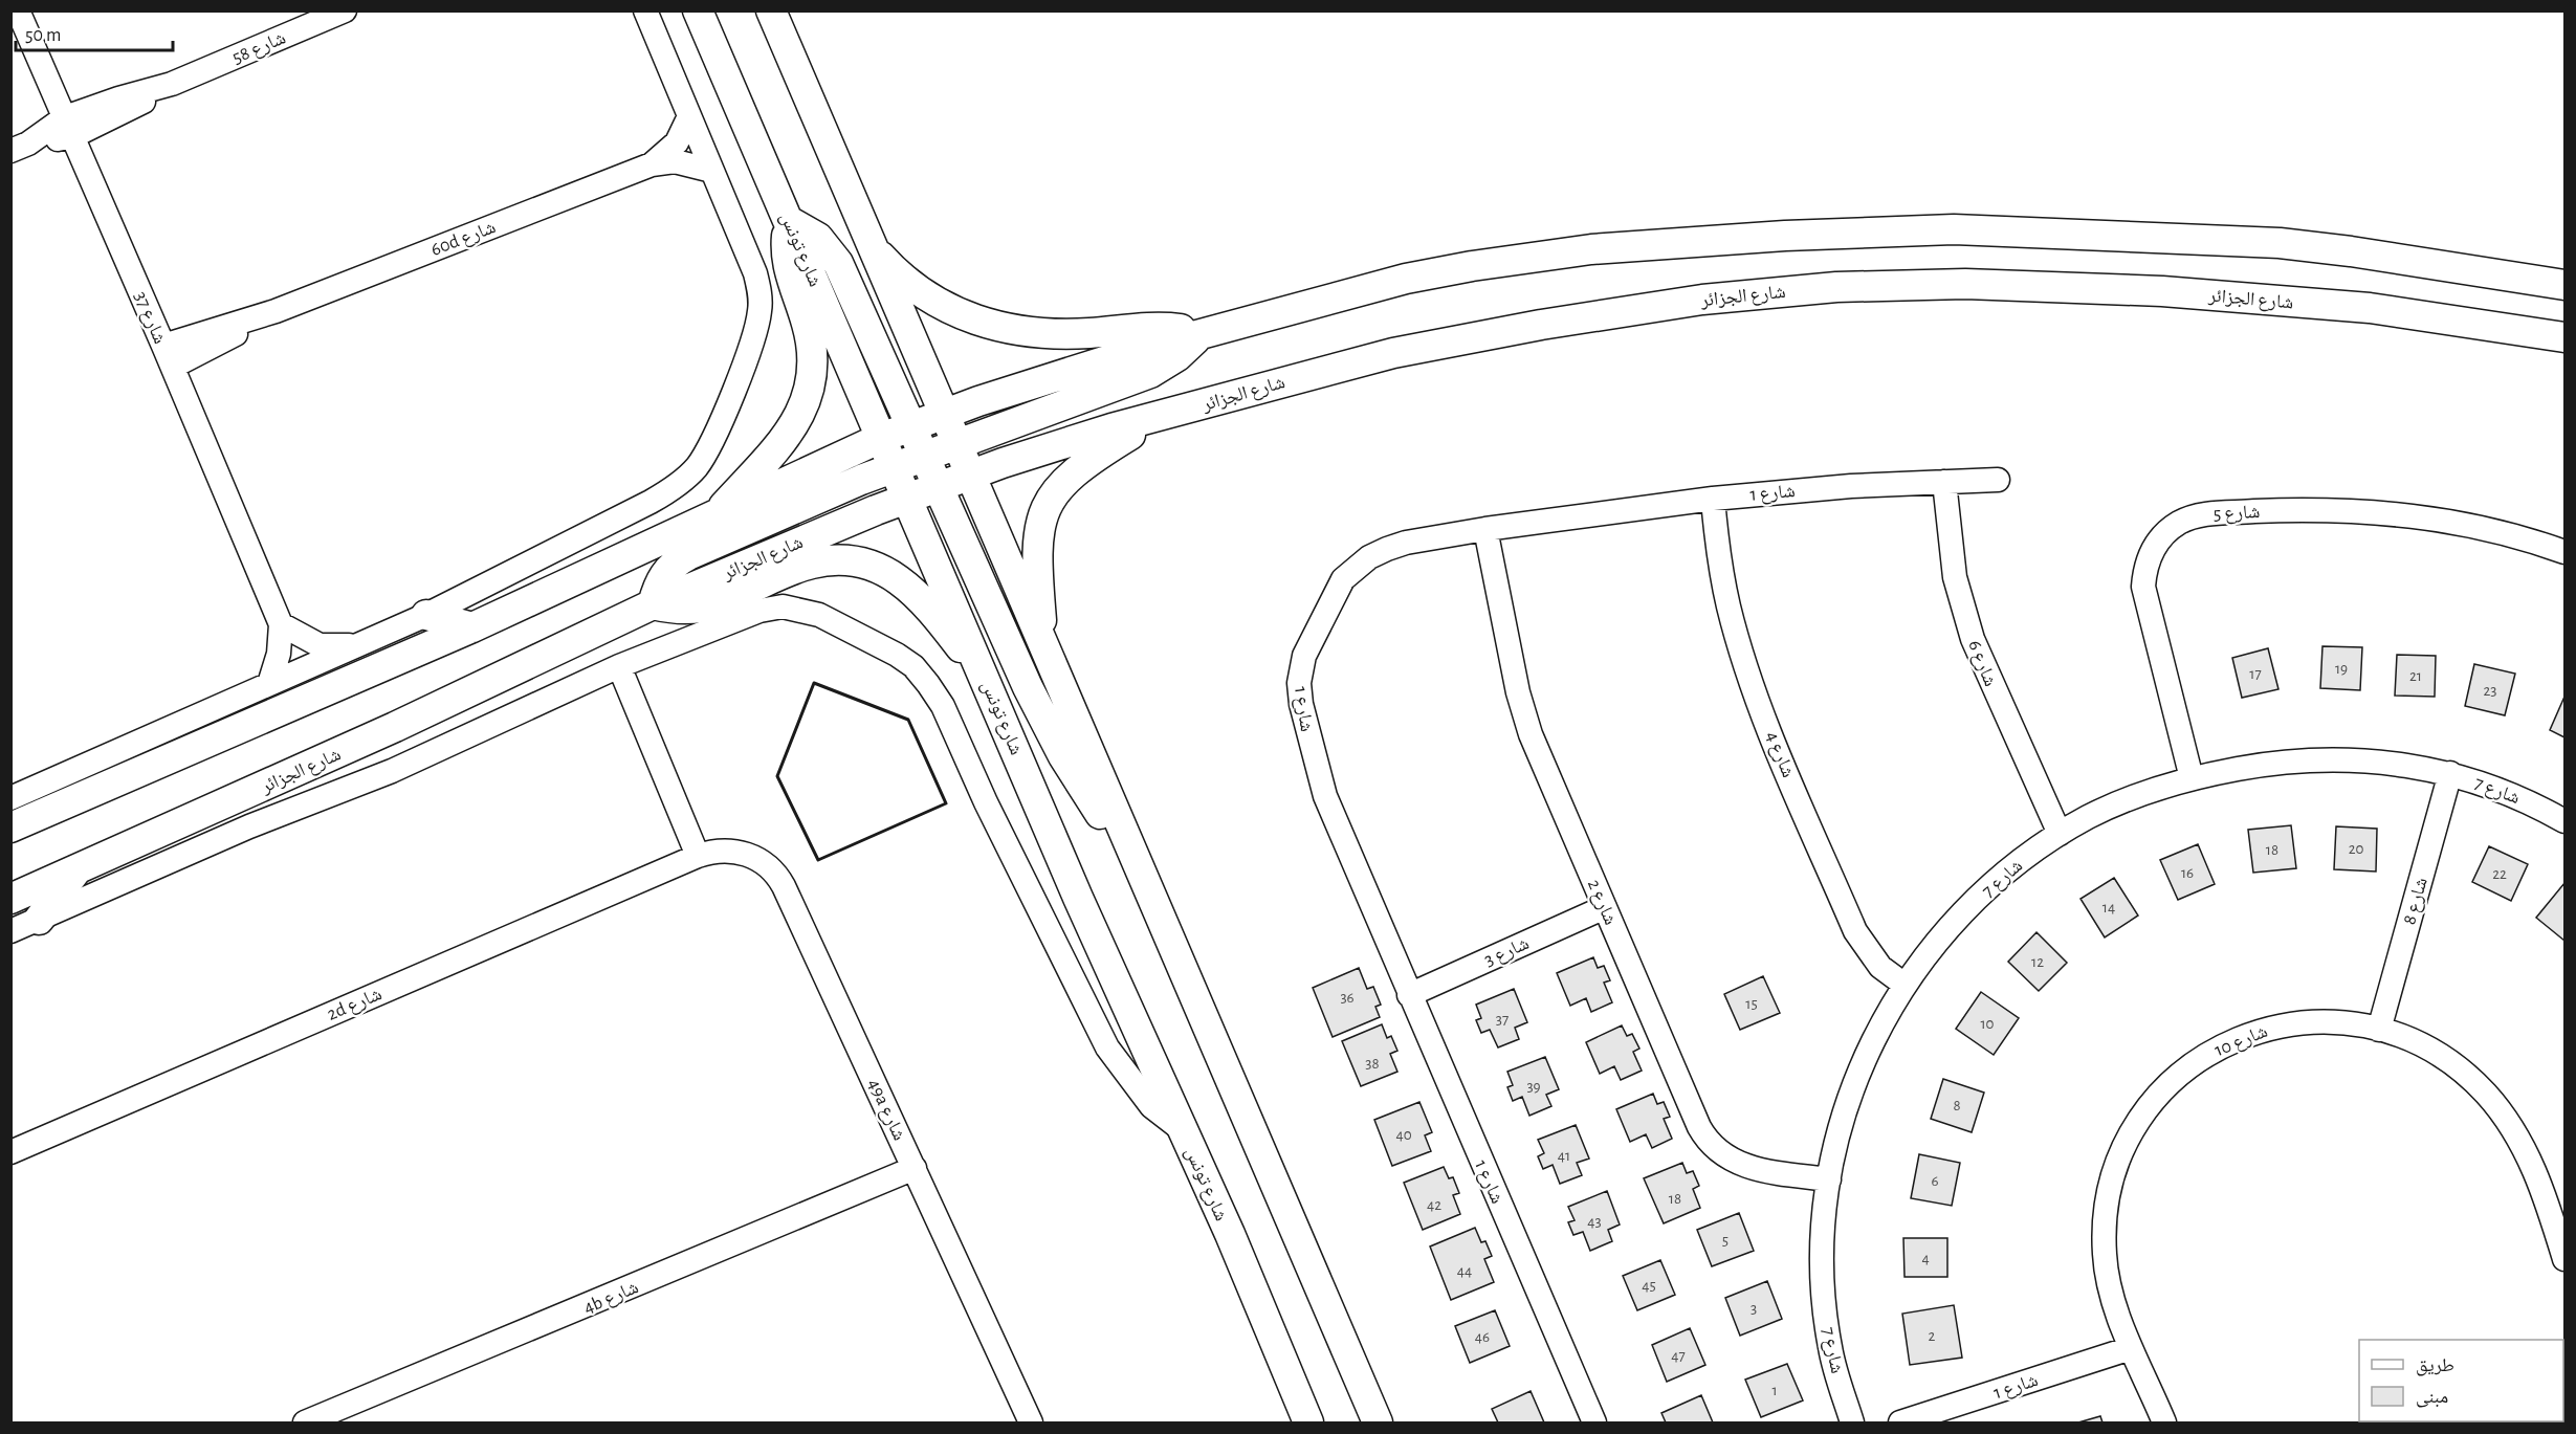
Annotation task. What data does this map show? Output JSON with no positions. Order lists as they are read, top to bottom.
{
  "streets": {
    "main road": ["شارع تونس", "شارع الجزائر"],
    "street": [
      "شارع 58",
      "60d شارع",
      "شارع 37",
      "شارع 1",
      "شارع 5",
      "شارع 6",
      "شارع 4",
      "شارع 7",
      "شارع 8",
      "شارع 2",
      "شارع 3",
      "2d شارع",
      "شارع 10",
      "49a شارع",
      "4b شارع"
    ]
  },
  "crossings": [
    ["شارع 58", "شارع 37"],
    ["60d شارع", "شارع 37"],
    ["شارع تونس", "شارع الجزائر"],
    ["شارع 1", "شارع 6"],
    ["شارع 1", "شارع 4"],
    ["شارع 1", "شارع 2"],
    ["شارع 1", "شارع 3"],
    ["شارع 1", "شارع 10"],
    ["شارع 5", "شارع 7"],
    ["شارع 6", "شارع 7"],
    ["شارع 4", "شارع 7"],
    ["شارع 7", "شارع 8"],
    ["شارع 7", "شارع 2"],
    ["شارع 8", "شارع 10"],
    ["شارع 2", "شارع 3"],
    ["2d شارع", "49a شارع"],
    ["49a شارع", "4b شارع"]
  ],
  "house_numbers": [
    "19",
    "17",
    "21",
    "23",
    "20",
    "18",
    "16",
    "22",
    "14",
    "12",
    "36",
    "15",
    "37",
    "10",
    "38",
    "39",
    "8",
    "40",
    "41",
    "6",
    "18",
    "42",
    "43",
    "5",
    "4",
    "44",
    "45",
    "3",
    "2",
    "46",
    "47",
    "1"
  ],
  "legend": ["طريق", "مبنى"],
  "scale_bar": "50 m"
}
